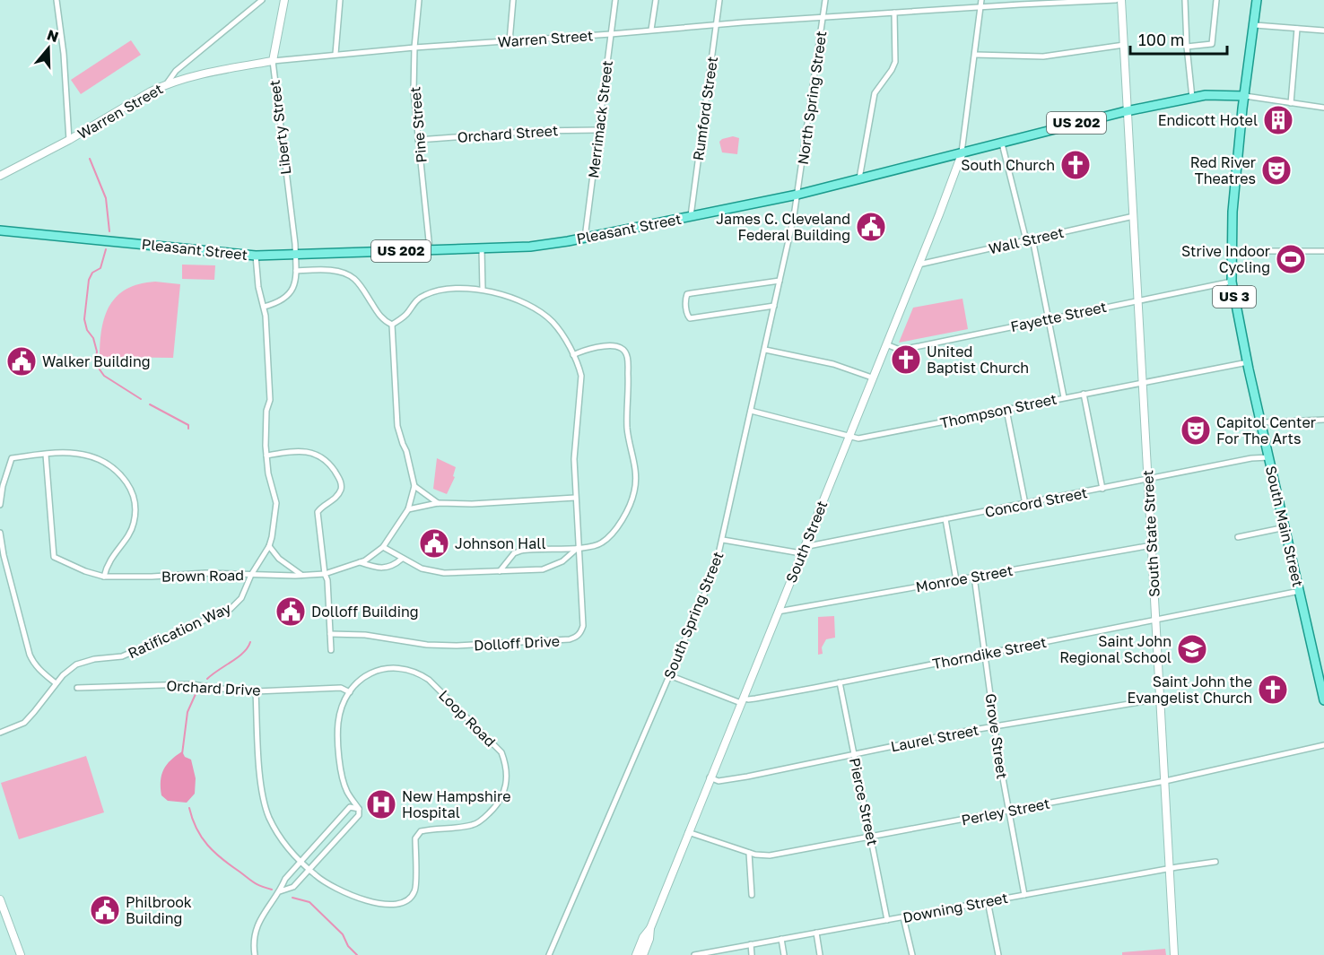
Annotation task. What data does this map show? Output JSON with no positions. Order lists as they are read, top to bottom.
{
  "streets": {
    "main road": [
      "US 202",
      "Pleasant Street",
      "US 3",
      "South Main Street"
    ],
    "street": [
      "Warren Street",
      "North Spring Street",
      "Rumford Street",
      "Merrimack Street",
      "Pine Street",
      "Liberty Street",
      "Orchard Street",
      "Wall Street",
      "Fayette Street",
      "Thompson Street",
      "Concord Street",
      "South State Street",
      "South Street",
      "Brown Road",
      "Monroe Street",
      "South Spring Street",
      "Ratification Way",
      "Dolloff Drive",
      "Thorndike Street",
      "Orchard Drive",
      "Loop Road",
      "Grove Street",
      "Laurel Street",
      "Pierce Street",
      "Perley Street",
      "Downing Street"
    ]
  },
  "crossings": [
    ["Warren Street", "North Spring Street"],
    ["Warren Street", "Rumford Street"],
    ["Warren Street", "Merrimack Street"],
    ["Warren Street", "Pine Street"],
    ["Warren Street", "Liberty Street"],
    ["North Spring Street", "Pleasant Street"],
    ["North Spring Street", "South Spring Street"],
    ["Rumford Street", "Pleasant Street"],
    ["Merrimack Street", "Orchard Street"],
    ["Merrimack Street", "Pleasant Street"],
    ["Pine Street", "Orchard Street"],
    ["Pine Street", "Pleasant Street"],
    ["Liberty Street", "Pleasant Street"],
    ["Pleasant Street", "US 3"],
    ["Pleasant Street", "South Main Street"],
    ["Pleasant Street", "South State Street"],
    ["Pleasant Street", "South Street"],
    ["Pleasant Street", "South Spring Street"],
    ["Pleasant Street", "Ratification Way"],
    ["Wall Street", "South State Street"],
    ["Wall Street", "South Street"],
    ["US 3", "South Main Street"],
    ["Fayette Street", "South Main Street"],
    ["Fayette Street", "South State Street"],
    ["Fayette Street", "South Street"],
    ["Thompson Street", "South Main Street"],
    ["Thompson Street", "South State Street"],
    ["Thompson Street", "South Street"],
    ["Thompson Street", "South Spring Street"],
    ["Concord Street", "South Main Street"],
    ["Concord Street", "South State Street"],
    ["Concord Street", "South Street"],
    ["Concord Street", "South Spring Street"],
    ["South Main Street", "Thorndike Street"],
    ["South State Street", "Monroe Street"],
    ["South State Street", "Thorndike Street"],
    ["South State Street", "Laurel Street"],
    ["South State Street", "Perley Street"],
    ["South State Street", "Downing Street"],
    ["South Street", "Monroe Street"],
    ["South Street", "Thorndike Street"],
    ["South Street", "Laurel Street"],
    ["South Street", "Perley Street"],
    ["Brown Road", "Ratification Way"],
    ["Monroe Street", "Grove Street"],
    ["South Spring Street", "Thorndike Street"],
    ["Thorndike Street", "Grove Street"],
    ["Thorndike Street", "Pierce Street"],
    ["Orchard Drive", "Loop Road"],
    ["Grove Street", "Laurel Street"],
    ["Grove Street", "Perley Street"],
    ["Grove Street", "Downing Street"],
    ["Laurel Street", "Pierce Street"],
    ["Pierce Street", "Perley Street"],
    ["Pierce Street", "Downing Street"]
  ],
  "places": {
    "building": ["Endicott Hotel"],
    "church": ["South Church", "United Baptist Church", "Saint John the Evangelist Church"],
    "theatre": ["Red River Theatres", "Capitol Center For The Arts"],
    "public building": [
      "James C. Cleveland Federal Building",
      "Walker Building",
      "Johnson Hall",
      "Dolloff Building",
      "Philbrook Building"
    ],
    "sports": ["Strive Indoor Cycling"],
    "school or university": ["Saint John Regional School"],
    "hospital": ["New Hampshire Hospital"]
  },
  "scale_bar": "100 m",
  "north": "top"
}
